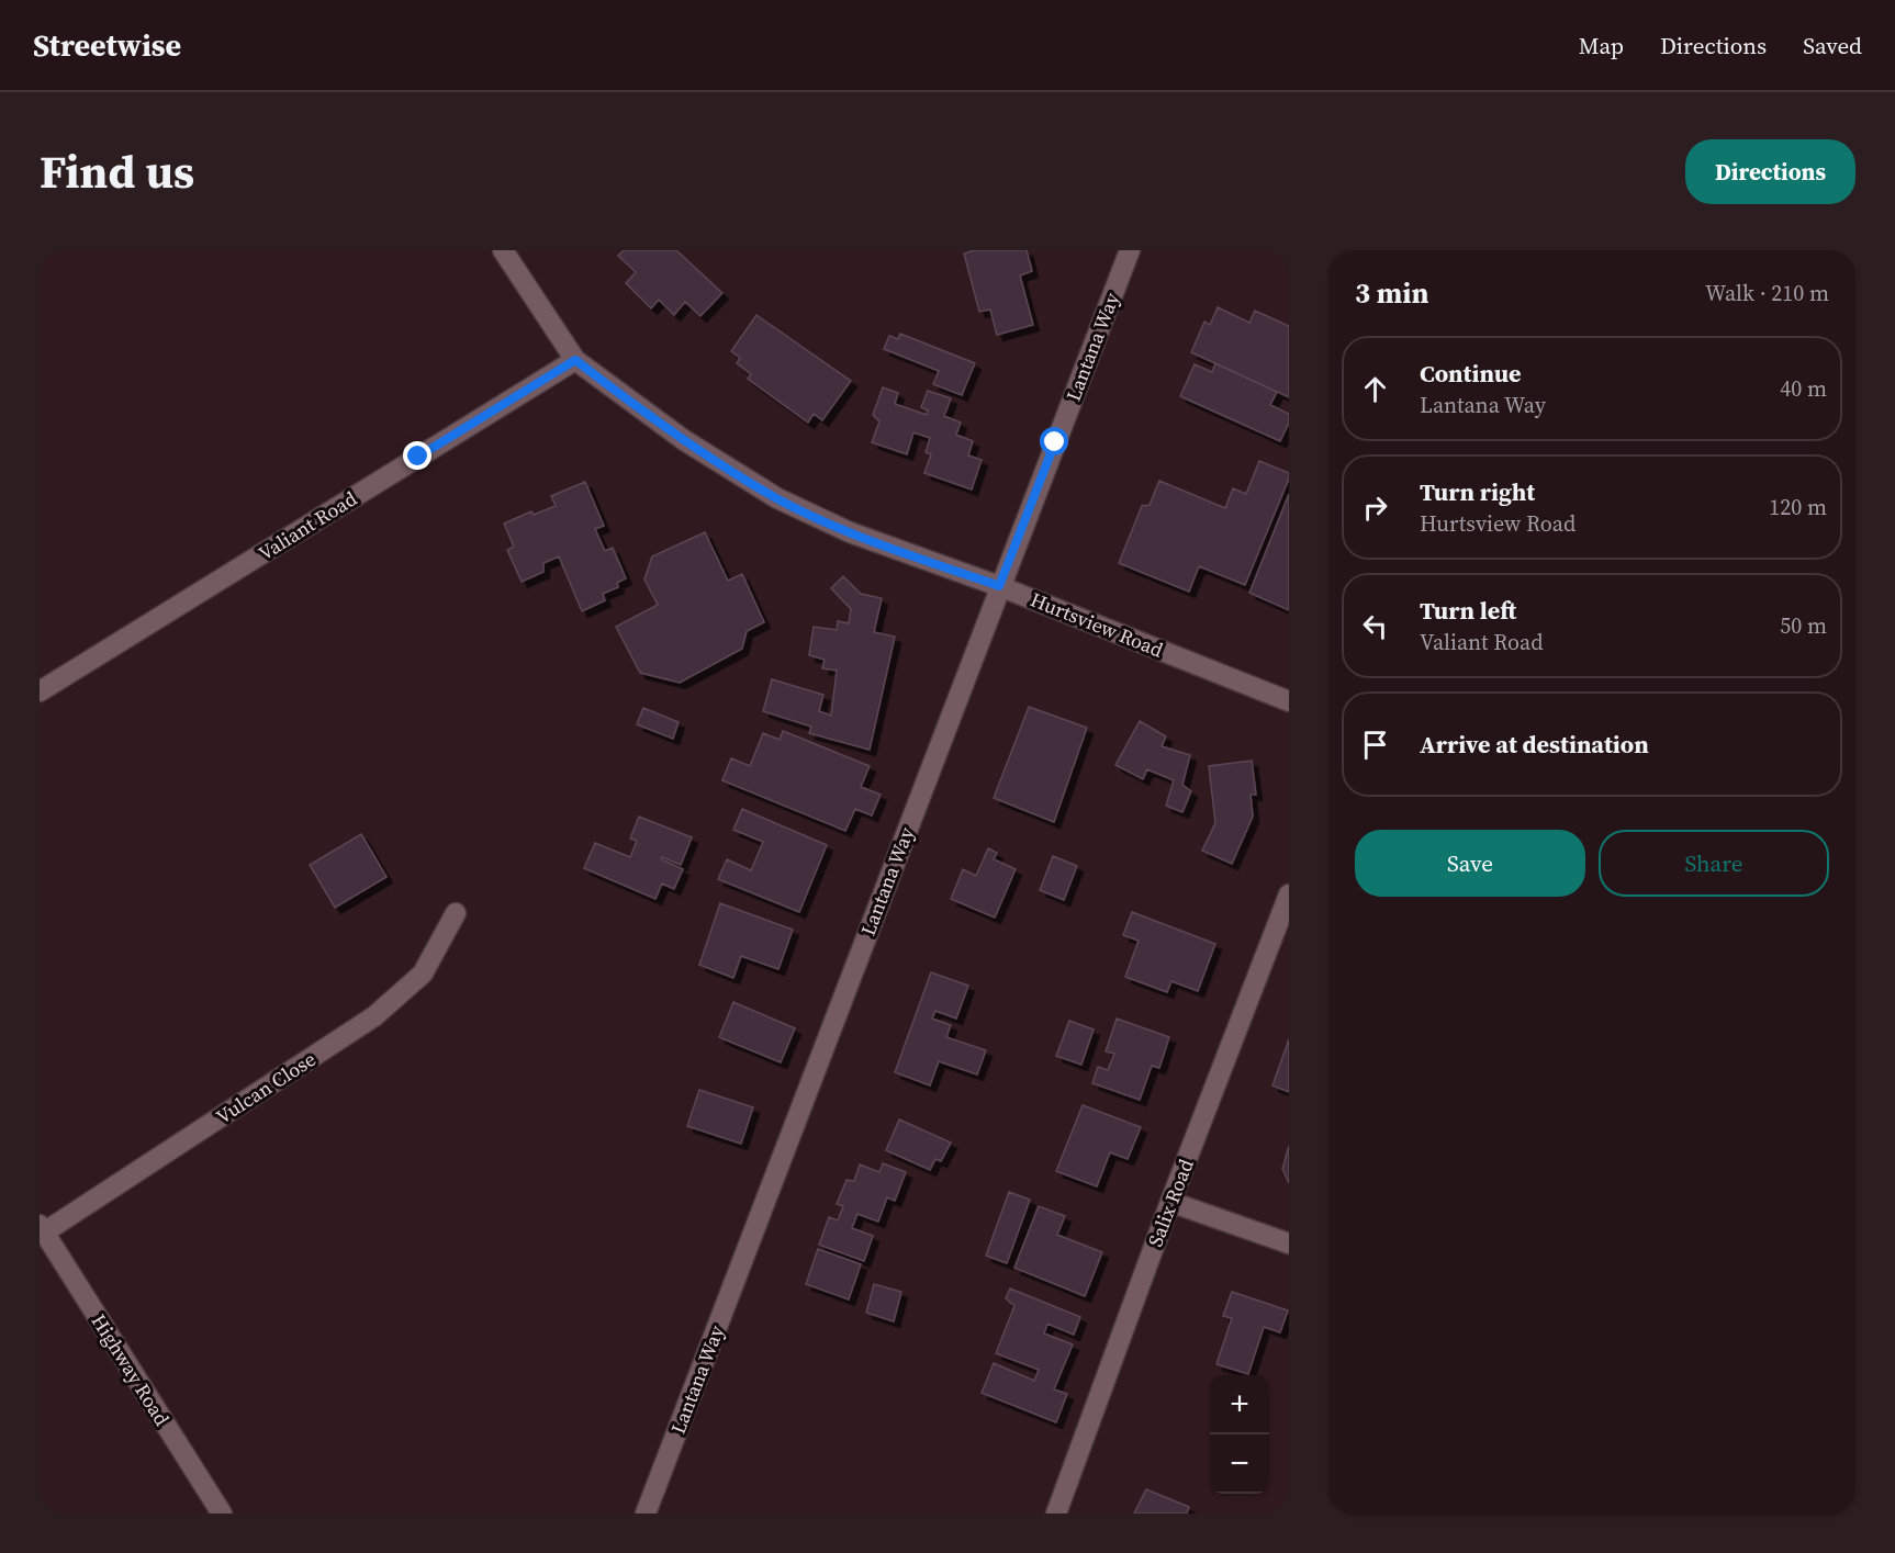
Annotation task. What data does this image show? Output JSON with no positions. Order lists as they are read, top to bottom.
{
  "streets": {
    "street": [
      "Lantana Way",
      "Valiant Road",
      "Hurtsview Road",
      "Vulcan Close",
      "Salix Road",
      "Highway Road"
    ]
  },
  "crossings": [
    ["Lantana Way", "Hurtsview Road"],
    ["Valiant Road", "Hurtsview Road"],
    ["Vulcan Close", "Highway Road"]
  ],
  "page": {
    "header": "Streetwise",
    "nav": ["Map", "Directions", "Saved"],
    "title": "Find us",
    "buttons": [
      "Directions",
      ["Save", "Share"]
    ],
    "heading": ["3 min", "Walk · 210 m"],
    "list": [
      ["Continue", "Lantana Way", "40 m"],
      ["Turn right", "Hurtsview Road", "120 m"],
      ["Turn left", "Valiant Road", "50 m"],
      "Arrive at destination"
    ],
    "map_buttons": ["+", "−"]
  }
}
